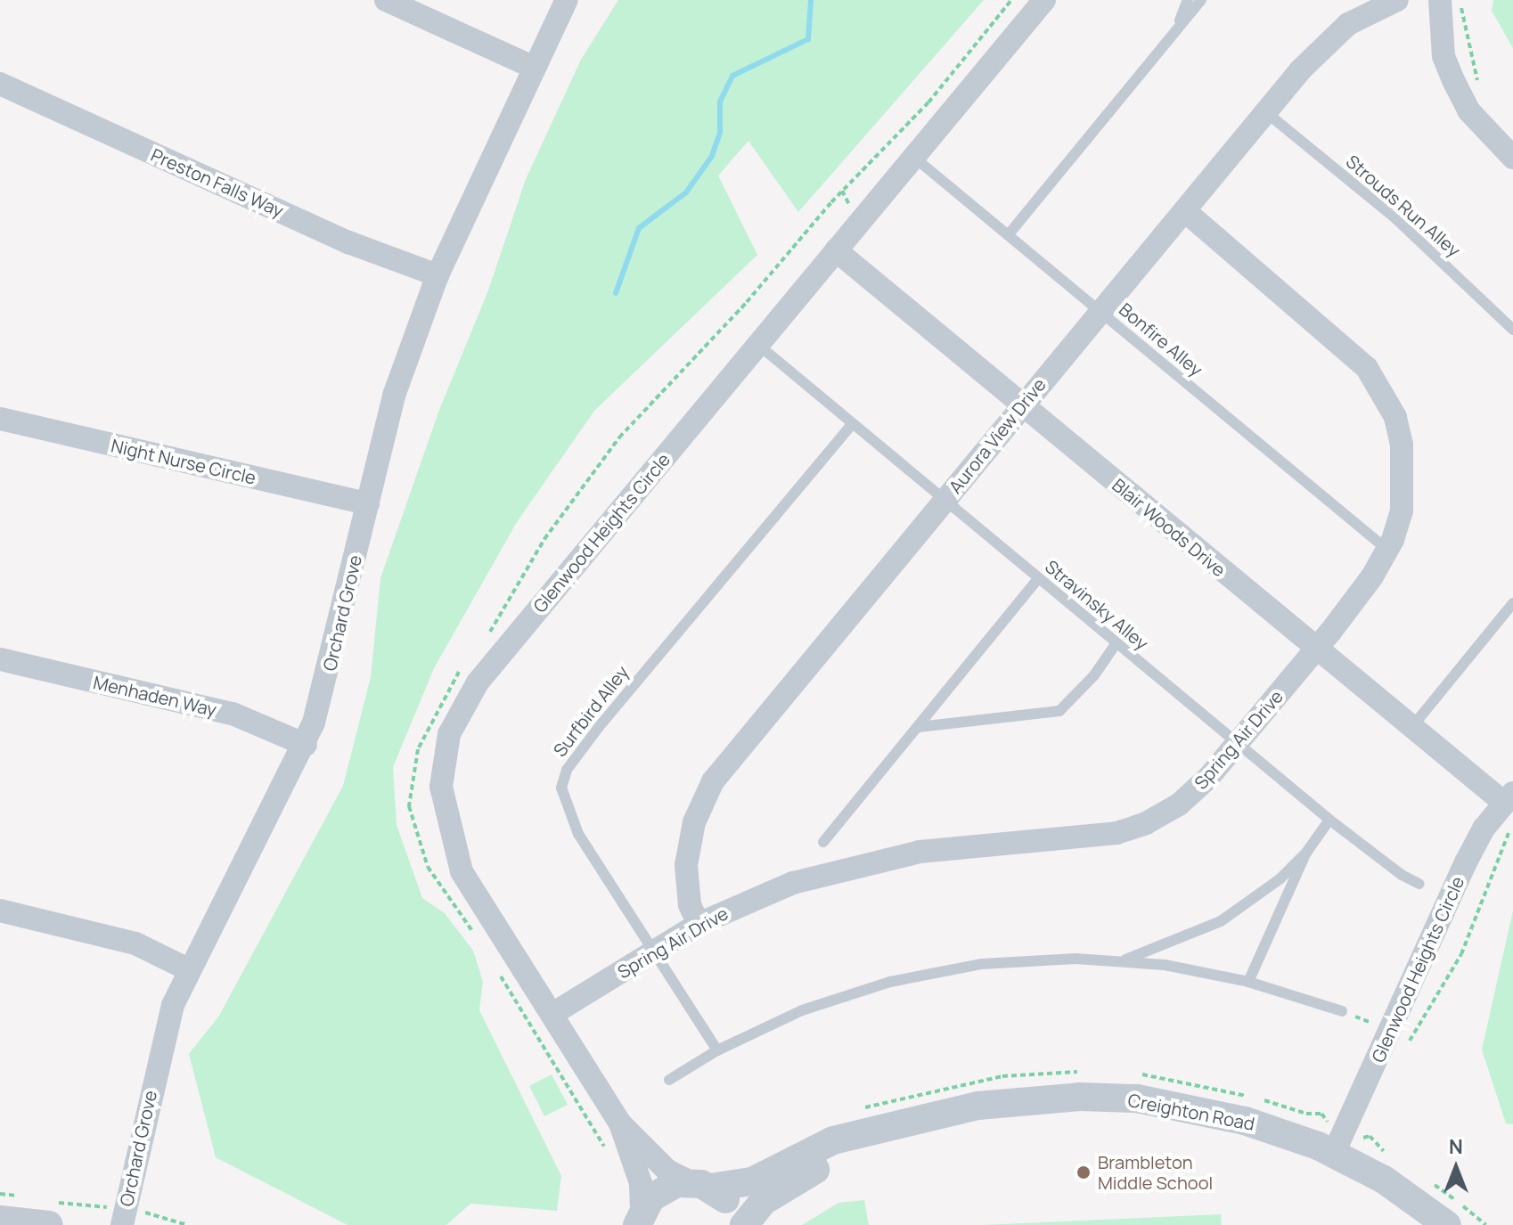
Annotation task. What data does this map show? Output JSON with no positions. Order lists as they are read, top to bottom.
{
  "streets": {
    "street": [
      "Preston Falls Way",
      "Aurora View Drive",
      "Night Nurse Circle",
      "Blair Woods Drive",
      "Glenwood Heights Circle",
      "Orchard Grove",
      "Menhaden Way",
      "Spring Air Drive",
      "Creighton Road"
    ],
    "lane": [
      "Strouds Run Alley",
      "Bonfire Alley",
      "Stravinsky Alley",
      "Surfbird Alley"
    ]
  },
  "crossings": [
    ["Preston Falls Way", "Orchard Grove"],
    ["Strouds Run Alley", "Aurora View Drive"],
    ["Bonfire Alley", "Aurora View Drive"],
    ["Bonfire Alley", "Glenwood Heights Circle"],
    ["Bonfire Alley", "Spring Air Drive"],
    ["Aurora View Drive", "Blair Woods Drive"],
    ["Aurora View Drive", "Stravinsky Alley"],
    ["Aurora View Drive", "Spring Air Drive"],
    ["Night Nurse Circle", "Orchard Grove"],
    ["Blair Woods Drive", "Glenwood Heights Circle"],
    ["Blair Woods Drive", "Spring Air Drive"],
    ["Glenwood Heights Circle", "Stravinsky Alley"],
    ["Glenwood Heights Circle", "Spring Air Drive"],
    ["Glenwood Heights Circle", "Creighton Road"],
    ["Stravinsky Alley", "Surfbird Alley"],
    ["Stravinsky Alley", "Spring Air Drive"],
    ["Orchard Grove", "Menhaden Way"],
    ["Surfbird Alley", "Spring Air Drive"]
  ],
  "places": ["Brambleton Middle School"],
  "north": "top"
}
